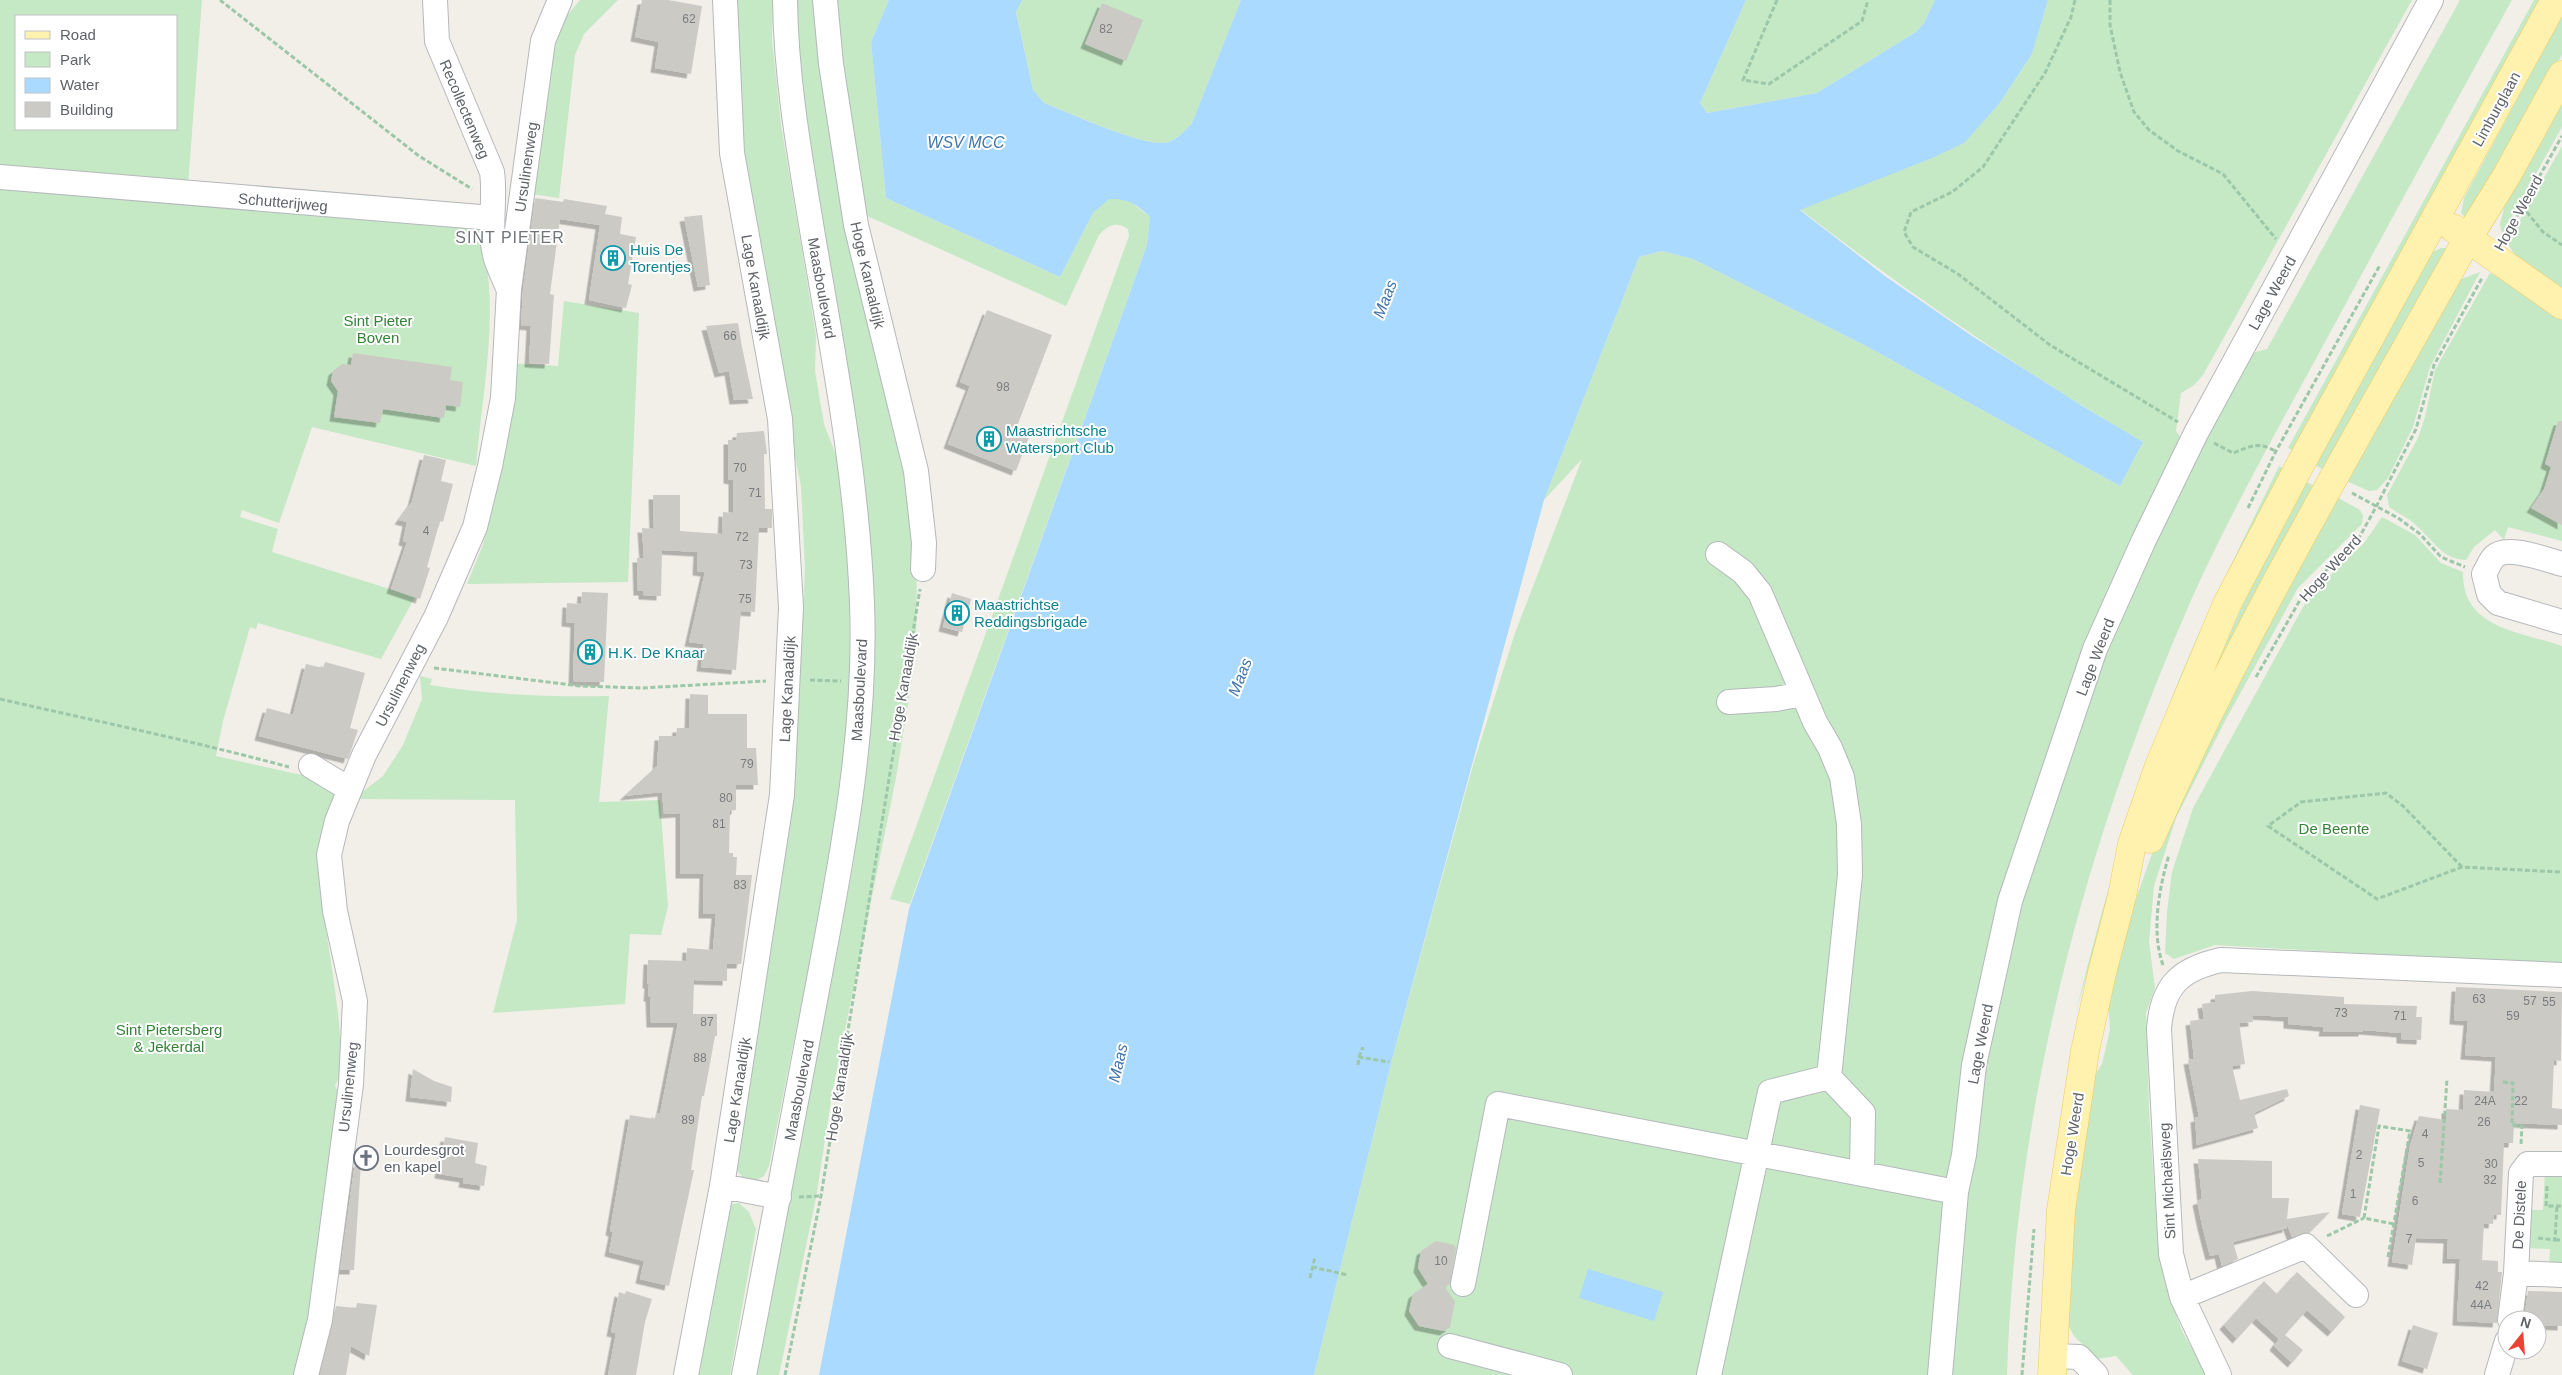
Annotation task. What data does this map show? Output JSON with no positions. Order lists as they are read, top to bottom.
{
  "streets": {
    "main road": ["Limburglaan", "Hoge Weerd"],
    "street": [
      "Recollectenweg",
      "Ursulinenweg",
      "Schutterijweg",
      "Hoge Kanaaldijk",
      "Lage Kanaaldijk",
      "Maasboulevard",
      "Lage Weerd",
      "Sint Michaëlsweg",
      "De Distele"
    ]
  },
  "crossings": [
    ["Recollectenweg", "Schutterijweg"],
    ["Limburglaan", "Hoge Weerd"]
  ],
  "districts": ["SINT PIETER"],
  "water": ["WSV MCC", "Maas"],
  "parks": ["Sint Pieter Boven", "De Beente", "Sint Pietersberg & Jekerdal"],
  "places": {
    "building": [
      "Huis De Torentjes",
      "Maastrichtsche Watersport Club",
      "Maastrichtse Reddingsbrigade",
      "H.K. De Knaar"
    ],
    "church": ["Lourdesgrot en kapel"]
  },
  "house_numbers": [
    "62",
    "82",
    "66",
    "98",
    "70",
    "71",
    "4",
    "72",
    "73",
    "75",
    "79",
    "80",
    "81",
    "83",
    "63",
    "57",
    "55",
    "73",
    "71",
    "59",
    "87",
    "88",
    "24A",
    "22",
    "89",
    "26",
    "4",
    "2",
    "5",
    "30",
    "32",
    "1",
    "6",
    "7",
    "10",
    "42",
    "44A"
  ],
  "legend": [
    "Road",
    "Park",
    "Water",
    "Building"
  ],
  "north": "top"
}
